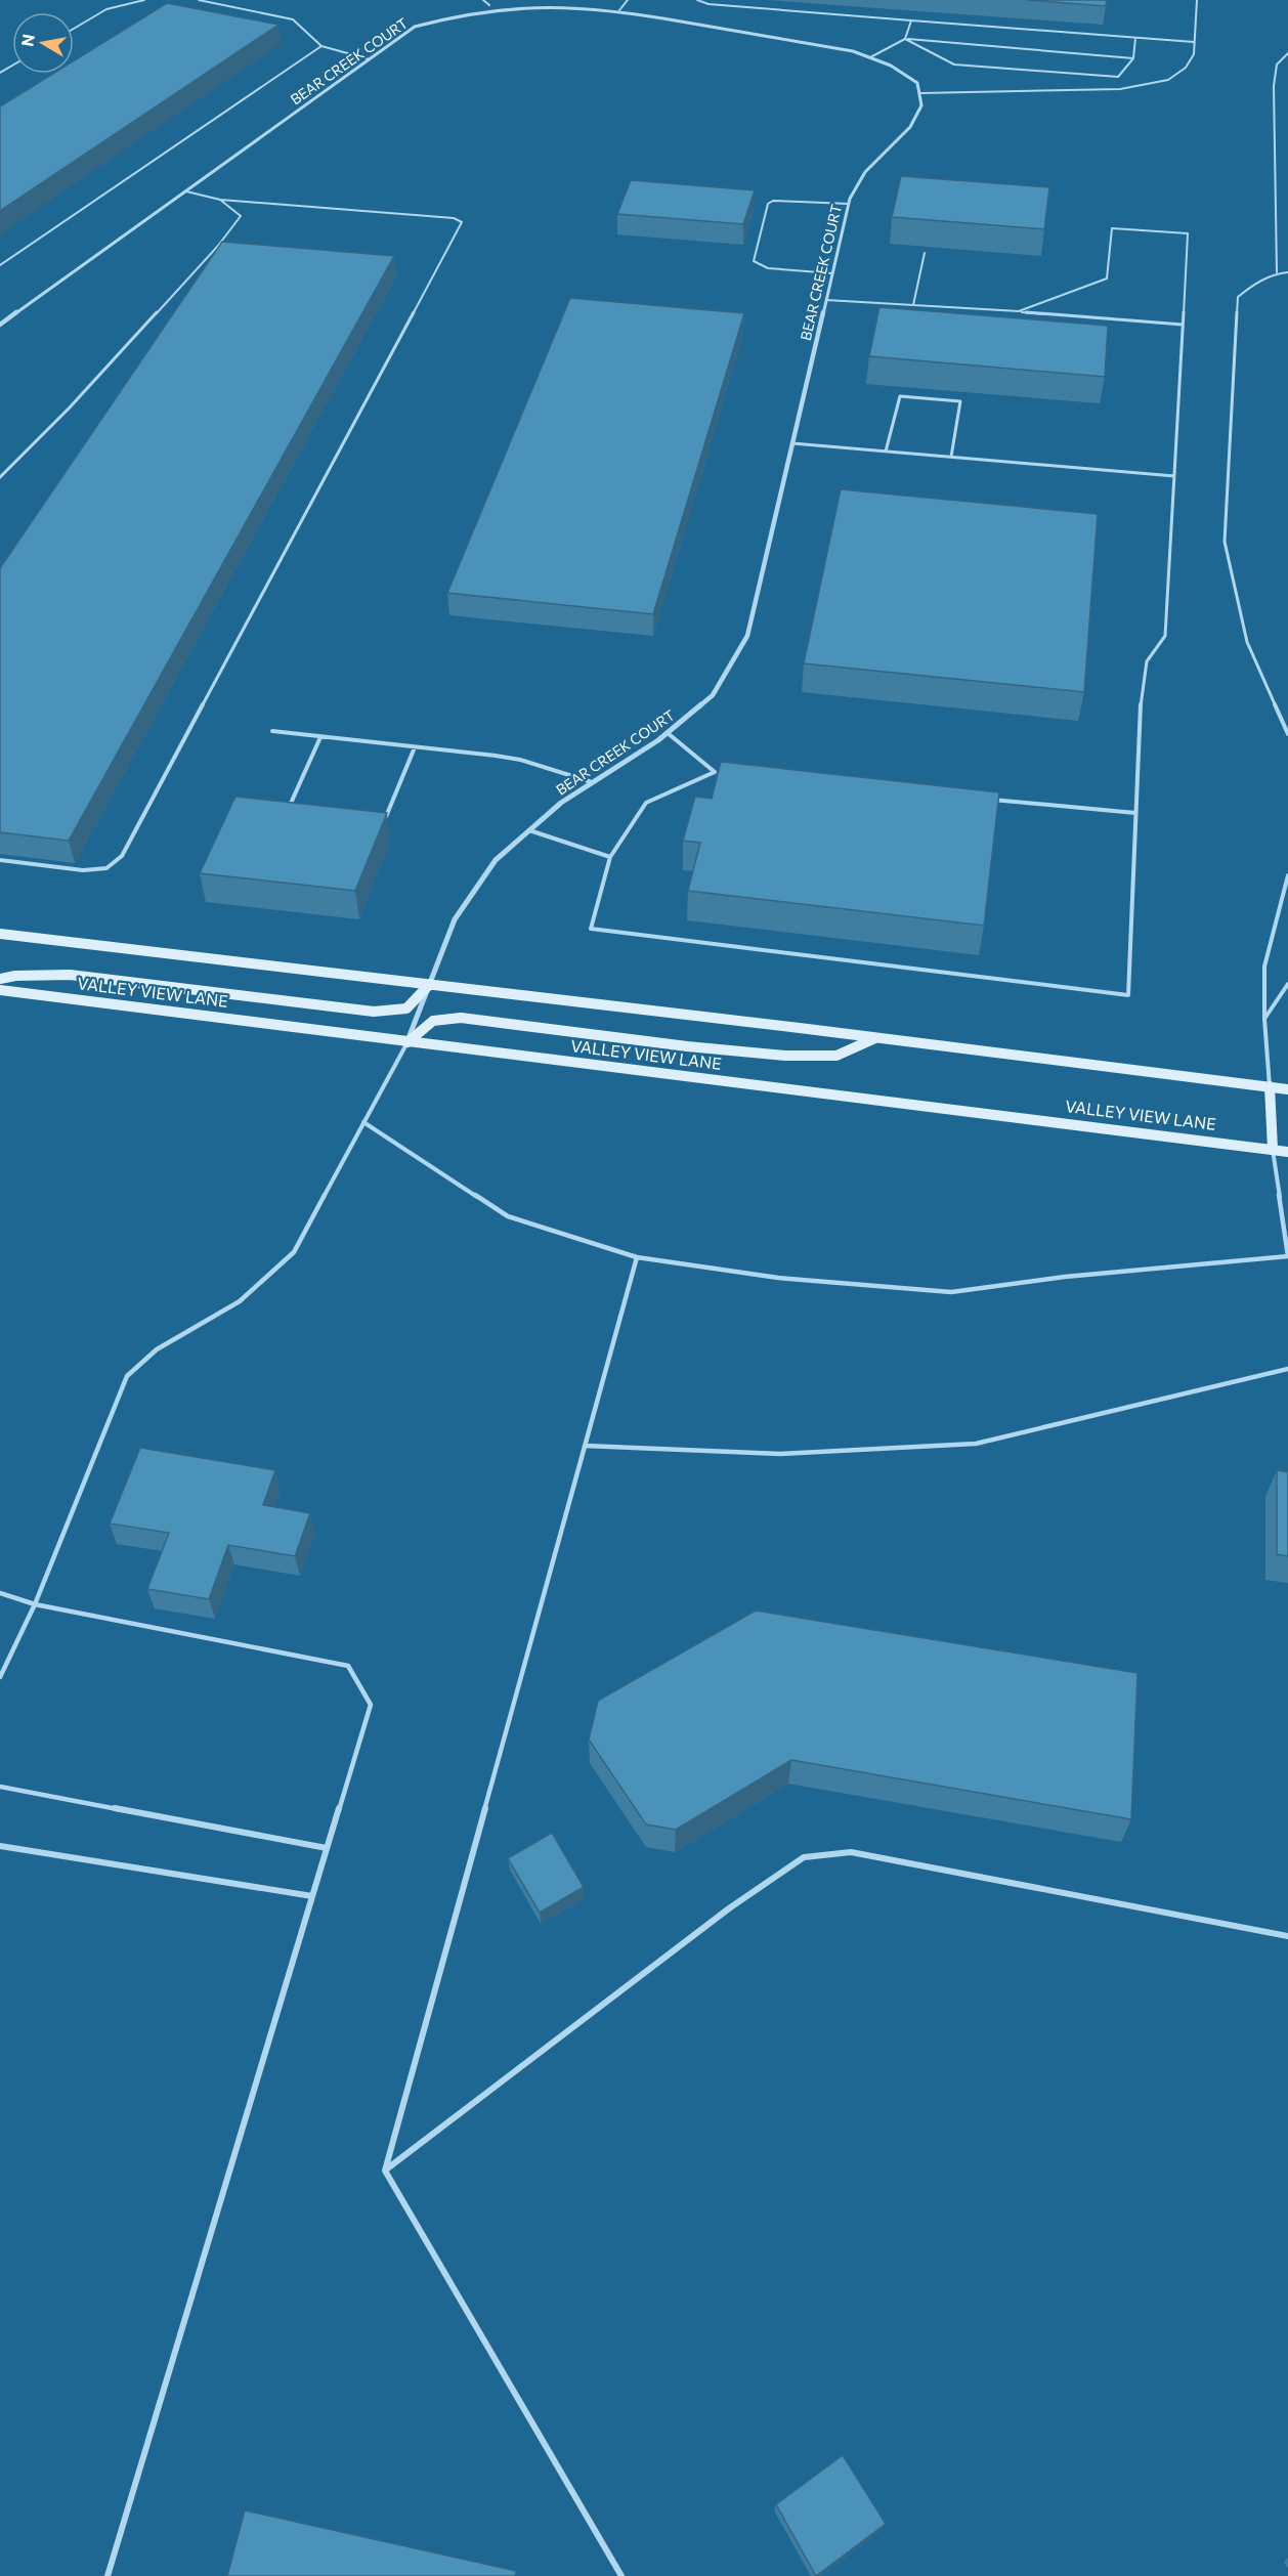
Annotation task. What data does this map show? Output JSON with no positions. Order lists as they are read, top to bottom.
{
  "streets": {
    "main road": ["VALLEY VIEW LANE"],
    "street": ["BEAR CREEK COURT"]
  },
  "crossings": [
    ["BEAR CREEK COURT", "VALLEY VIEW LANE"]
  ],
  "north": "left"
}
